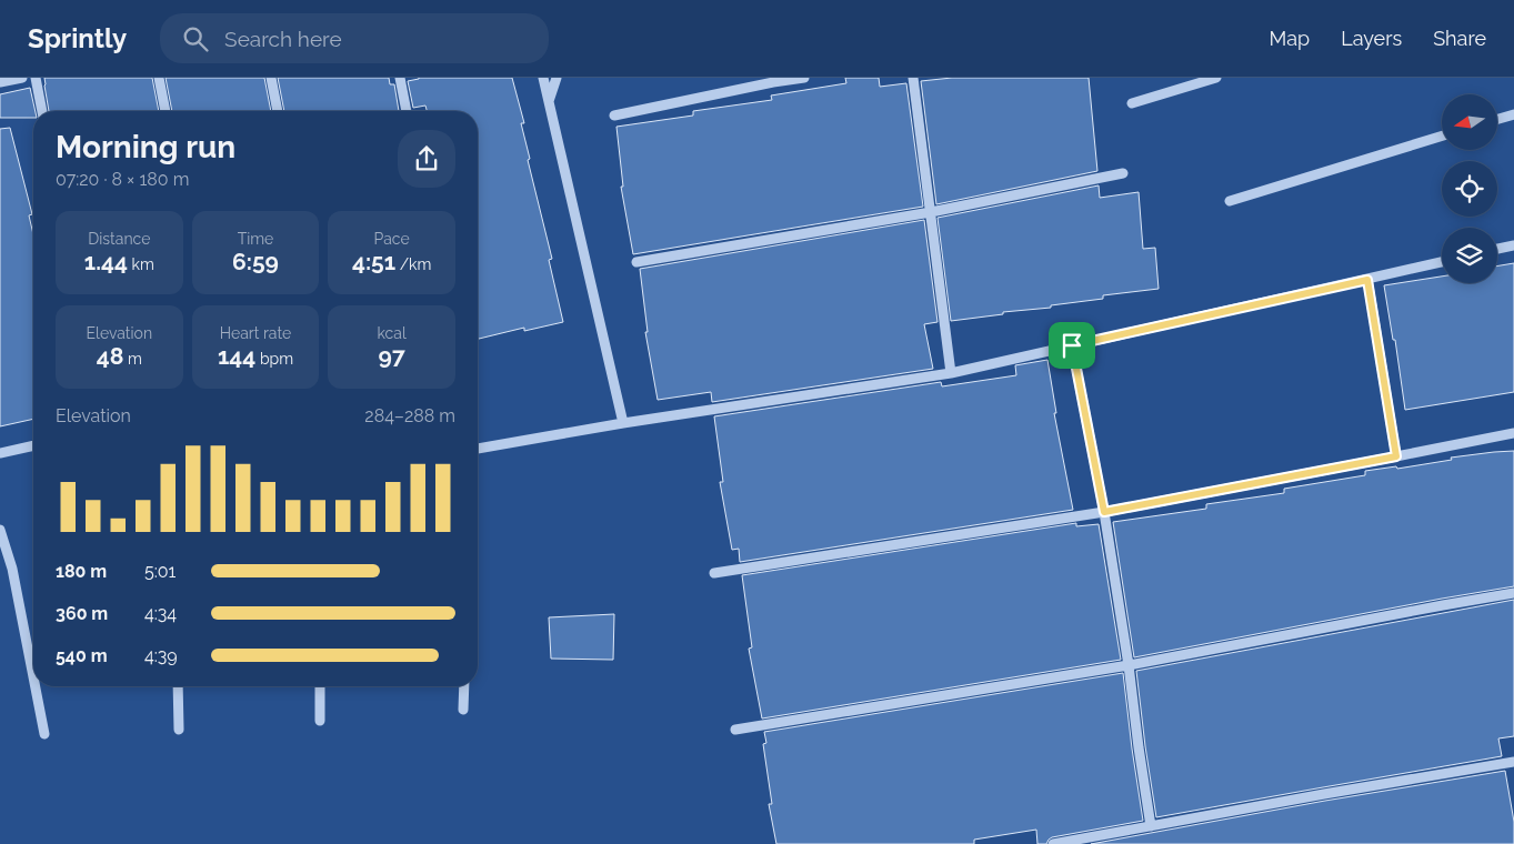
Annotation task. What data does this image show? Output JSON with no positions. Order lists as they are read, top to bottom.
{
  "north": "left",
  "page": {
    "header": "Sprintly",
    "search": "Search here",
    "nav": ["Map", "Layers", "Share"],
    "heading": ["Morning run", "07:20 · 8 × 180 m"],
    "stats": [
      ["Distance", "1.44 km"],
      ["Time", "6:59"],
      ["Pace", "4:51 /km"],
      ["Elevation", "48 m"],
      ["Heart rate", "144 bpm"],
      ["kcal", "97"]
    ],
    "chart": ["Elevation", "284–288 m"],
    "list": [
      {
        "name": "180 m",
        "note": "5:01"
      },
      {
        "name": "360 m",
        "note": "4:34"
      },
      {
        "name": "540 m",
        "note": "4:39"
      }
    ]
  }
}
